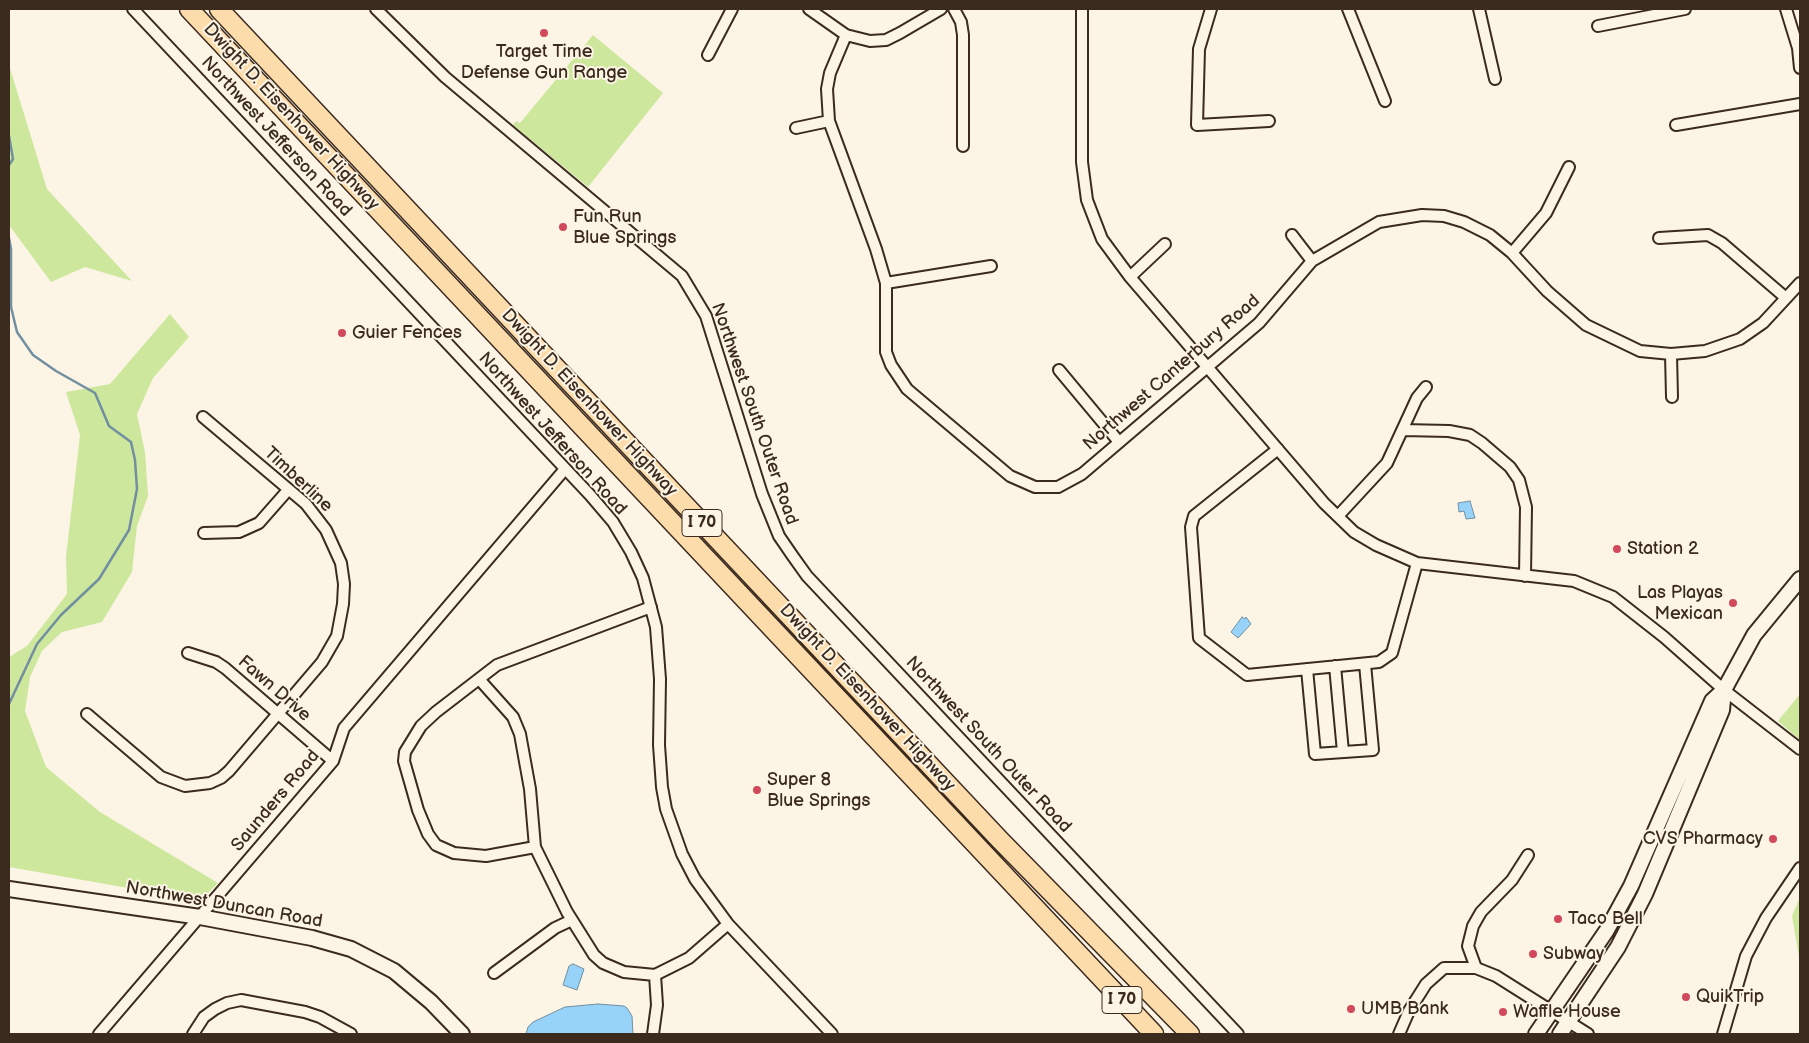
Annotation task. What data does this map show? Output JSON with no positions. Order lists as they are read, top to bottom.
{
  "streets": {
    "highway": ["Dwight D. Eisenhower Highway", "I 70"],
    "main road": ["Northwest Duncan Road"],
    "street": [
      "Northwest Jefferson Road",
      "Northwest Canterbury Road",
      "Northwest South Outer Road",
      "Timberline",
      "Fawn Drive",
      "Saunders Road"
    ]
  },
  "crossings": [
    ["Northwest Jefferson Road", "Saunders Road"],
    ["Timberline", "Fawn Drive"],
    ["Fawn Drive", "Saunders Road"],
    ["Saunders Road", "Northwest Duncan Road"]
  ],
  "places": [
    "Target Time Defense Gun Range",
    "Fun Run Blue Springs",
    "Guier Fences",
    "Station 2",
    "Las Playas Mexican",
    "Super 8 Blue Springs",
    "CVS Pharmacy",
    "Taco Bell",
    "Subway",
    "QuikTrip",
    "UMB Bank",
    "Waffle House"
  ]
}
